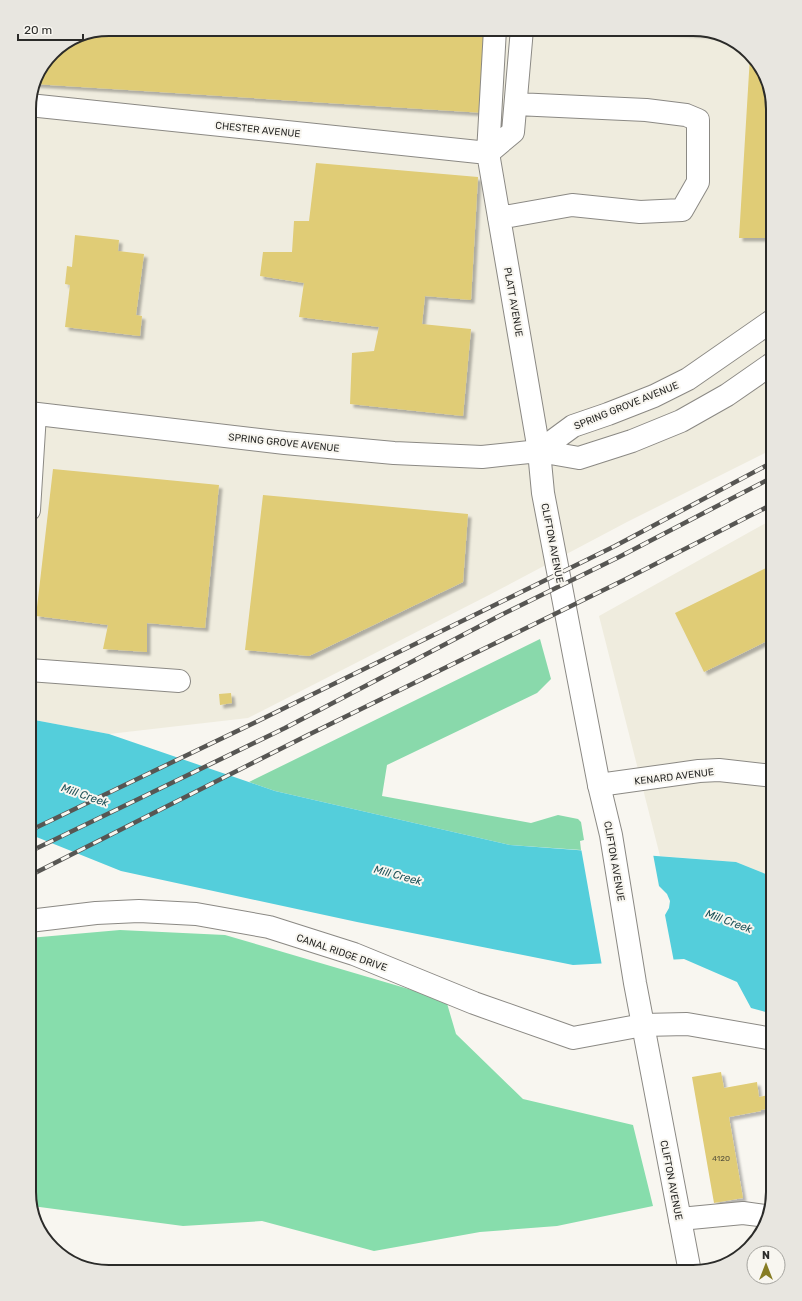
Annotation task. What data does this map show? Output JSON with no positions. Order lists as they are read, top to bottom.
{
  "streets": {
    "main road": [
      "CHESTER AVENUE",
      "PLATT AVENUE",
      "SPRING GROVE AVENUE",
      "CLIFTON AVENUE",
      "KENARD AVENUE",
      "CANAL RIDGE DRIVE"
    ]
  },
  "crossings": [
    ["CHESTER AVENUE", "PLATT AVENUE"],
    ["PLATT AVENUE", "SPRING GROVE AVENUE"],
    ["PLATT AVENUE", "CLIFTON AVENUE"],
    ["SPRING GROVE AVENUE", "CLIFTON AVENUE"],
    ["CLIFTON AVENUE", "KENARD AVENUE"],
    ["CLIFTON AVENUE", "CANAL RIDGE DRIVE"]
  ],
  "water": ["Mill Creek"],
  "house_numbers": ["4120"],
  "scale_bar": "20 m",
  "north": "top"
}
